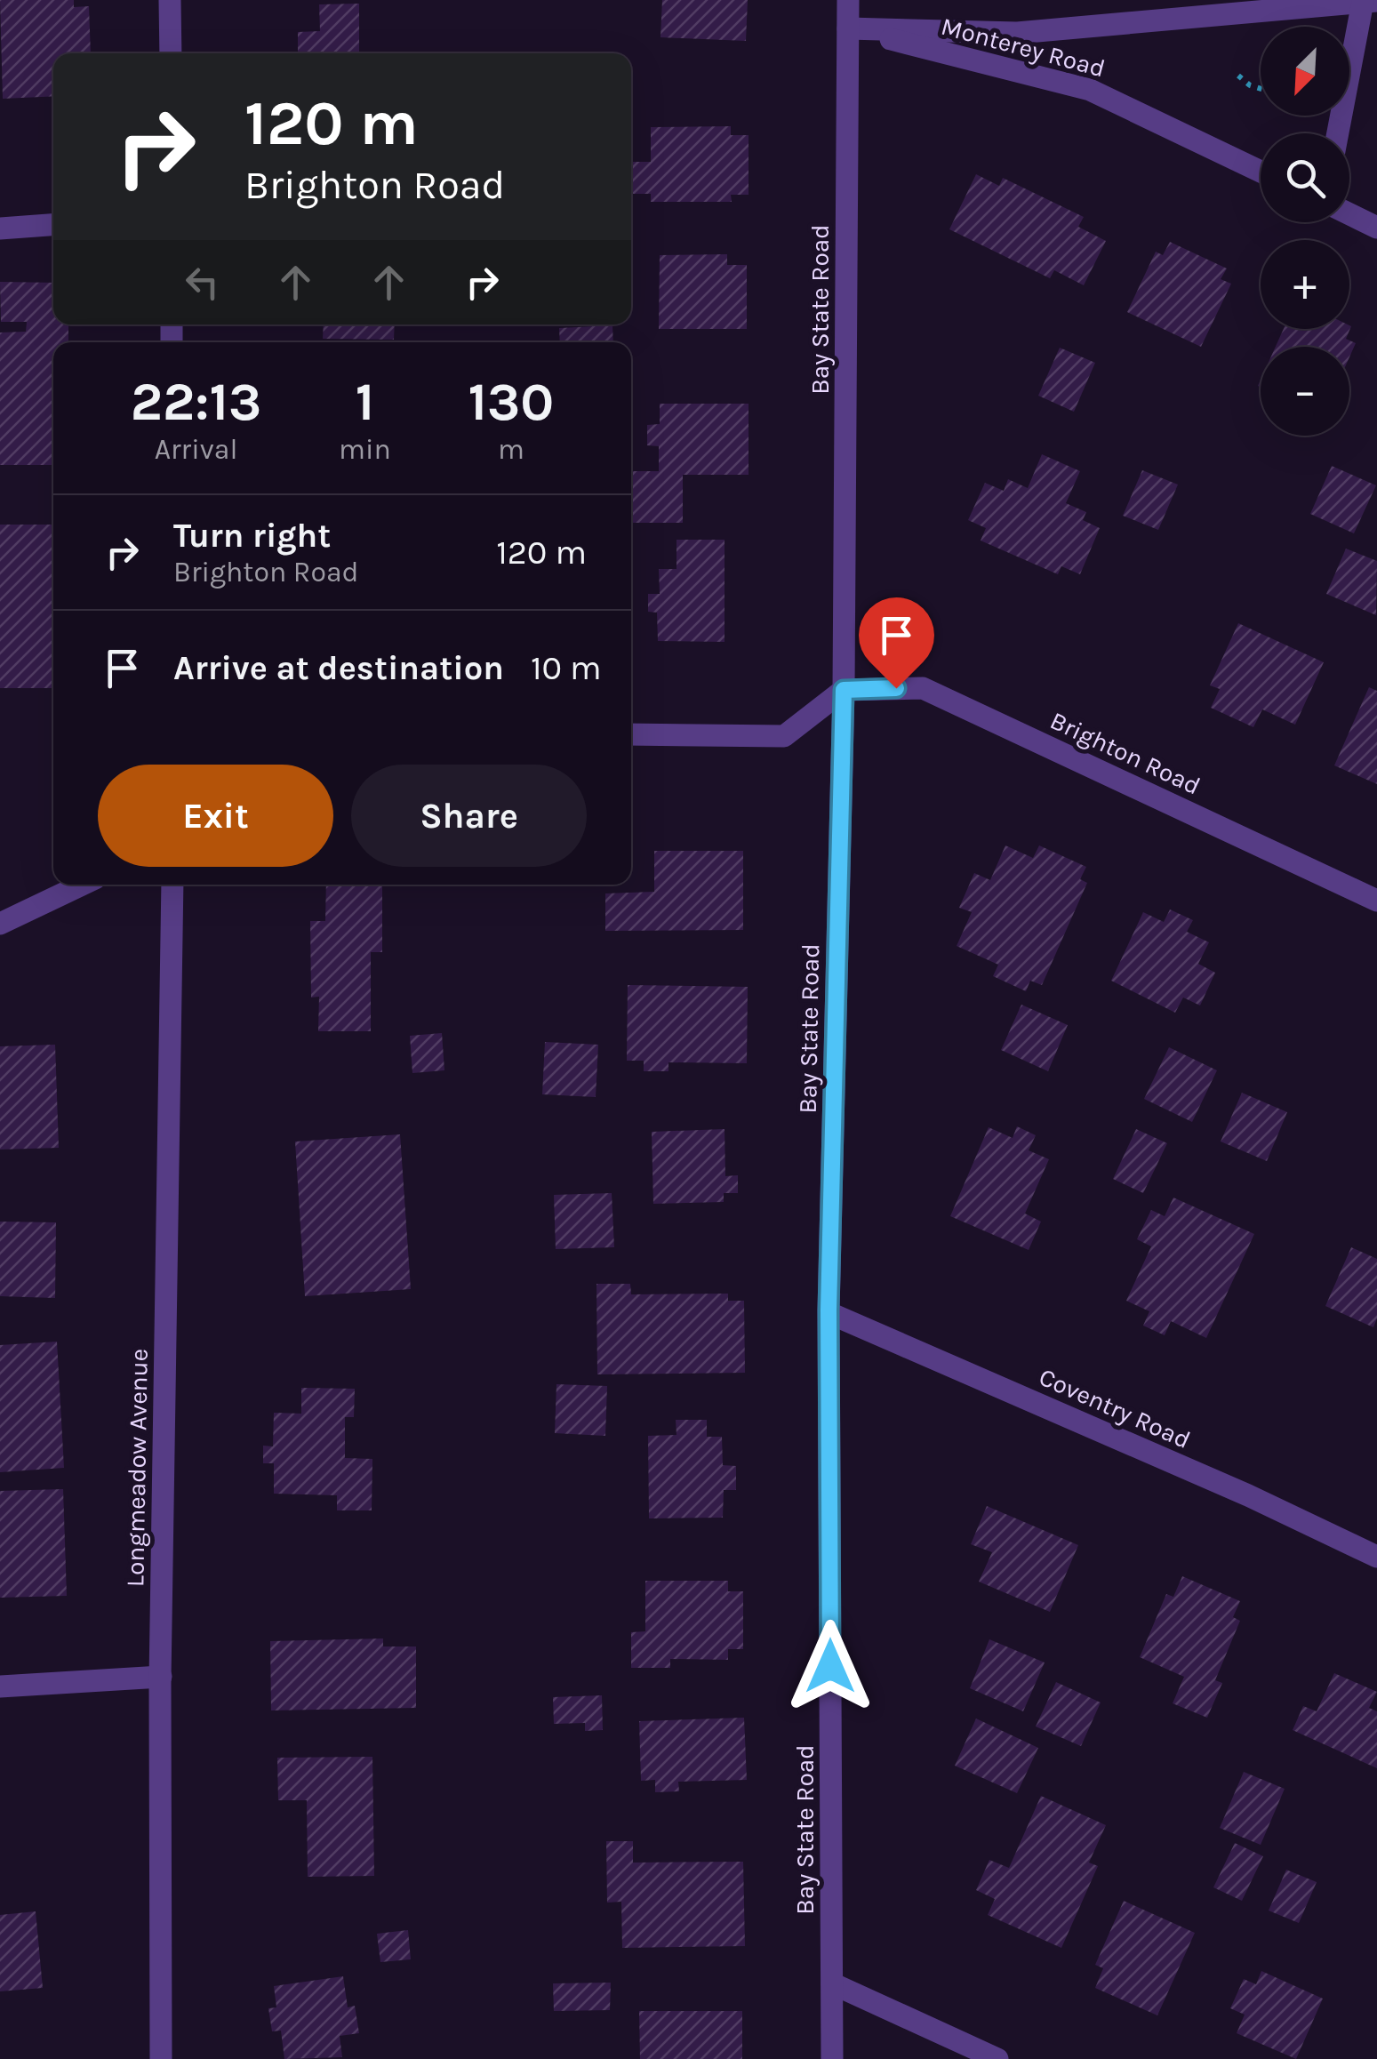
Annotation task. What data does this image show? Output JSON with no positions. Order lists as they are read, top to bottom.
{
  "streets": {
    "street": [
      "Monterey Road",
      "Bay State Road",
      "Brighton Road",
      "Coventry Road",
      "Longmeadow Avenue"
    ]
  },
  "crossings": [
    ["Monterey Road", "Bay State Road"],
    ["Bay State Road", "Brighton Road"],
    ["Bay State Road", "Coventry Road"]
  ],
  "north": "bottom left",
  "page": {
    "map_buttons": ["+", "−"],
    "turn": ["120 m", "Brighton Road"],
    "eta": [
      "22:13",
      "Arrival",
      "1",
      "min",
      "130",
      "m"
    ],
    "list": [
      {
        "name": "Turn right",
        "note": "Brighton Road",
        "value": "120 m"
      },
      {
        "name": "Arrive at destination",
        "value": "10 m"
      }
    ],
    "buttons": ["Exit", "Share"]
  }
}
